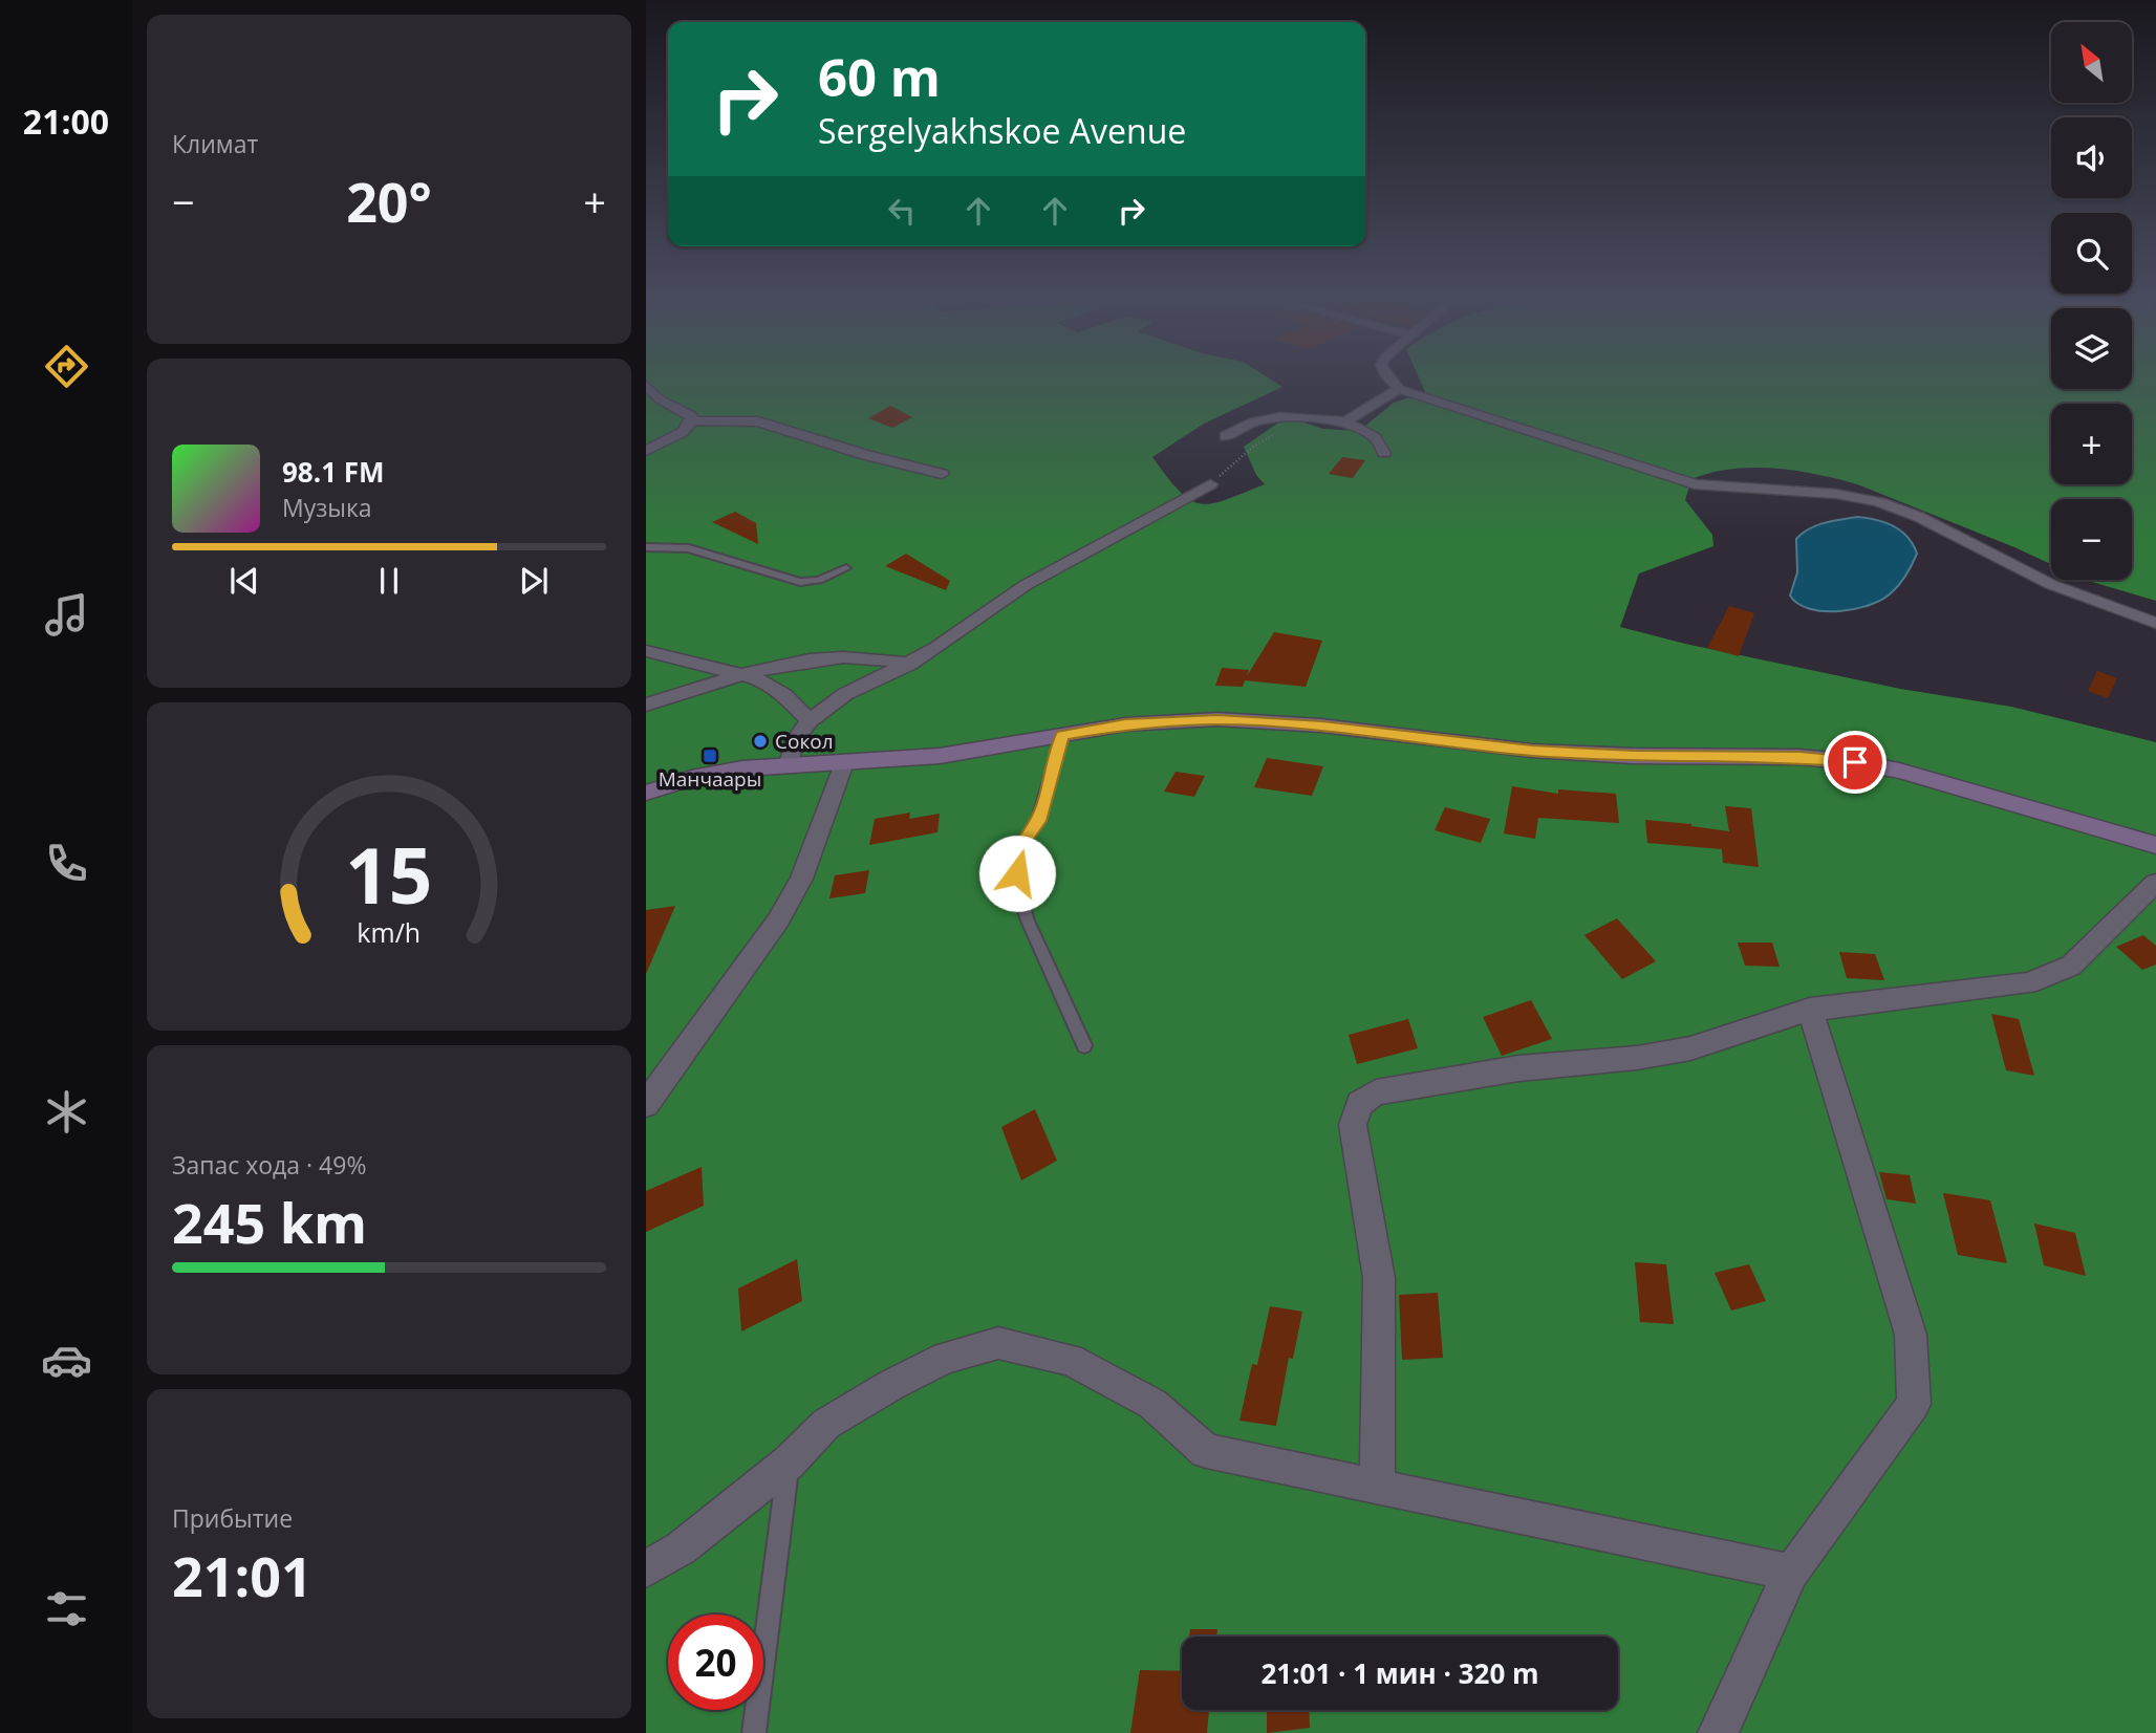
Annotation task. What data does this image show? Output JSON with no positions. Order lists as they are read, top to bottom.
{
  "places": {
    "other": ["Сокол"],
    "transit": ["Манчаары"]
  },
  "north": "top left",
  "page": {
    "tabs": "21:00",
    "tile": [
      "Климат",
      ["Запас хода · 49%", "245 km"],
      ["Прибытие", "21:01"]
    ],
    "map_buttons": ["+", "−"],
    "turn": ["60 m", "Sergelyakhskoe Avenue"],
    "heat": ["−", "20°", "+"],
    "song": ["98.1 FM", "Музыка"],
    "limit": "20",
    "trip": "21:01 · 1 мин · 320 m",
    "gauge": ["15", "km/h"]
  }
}
